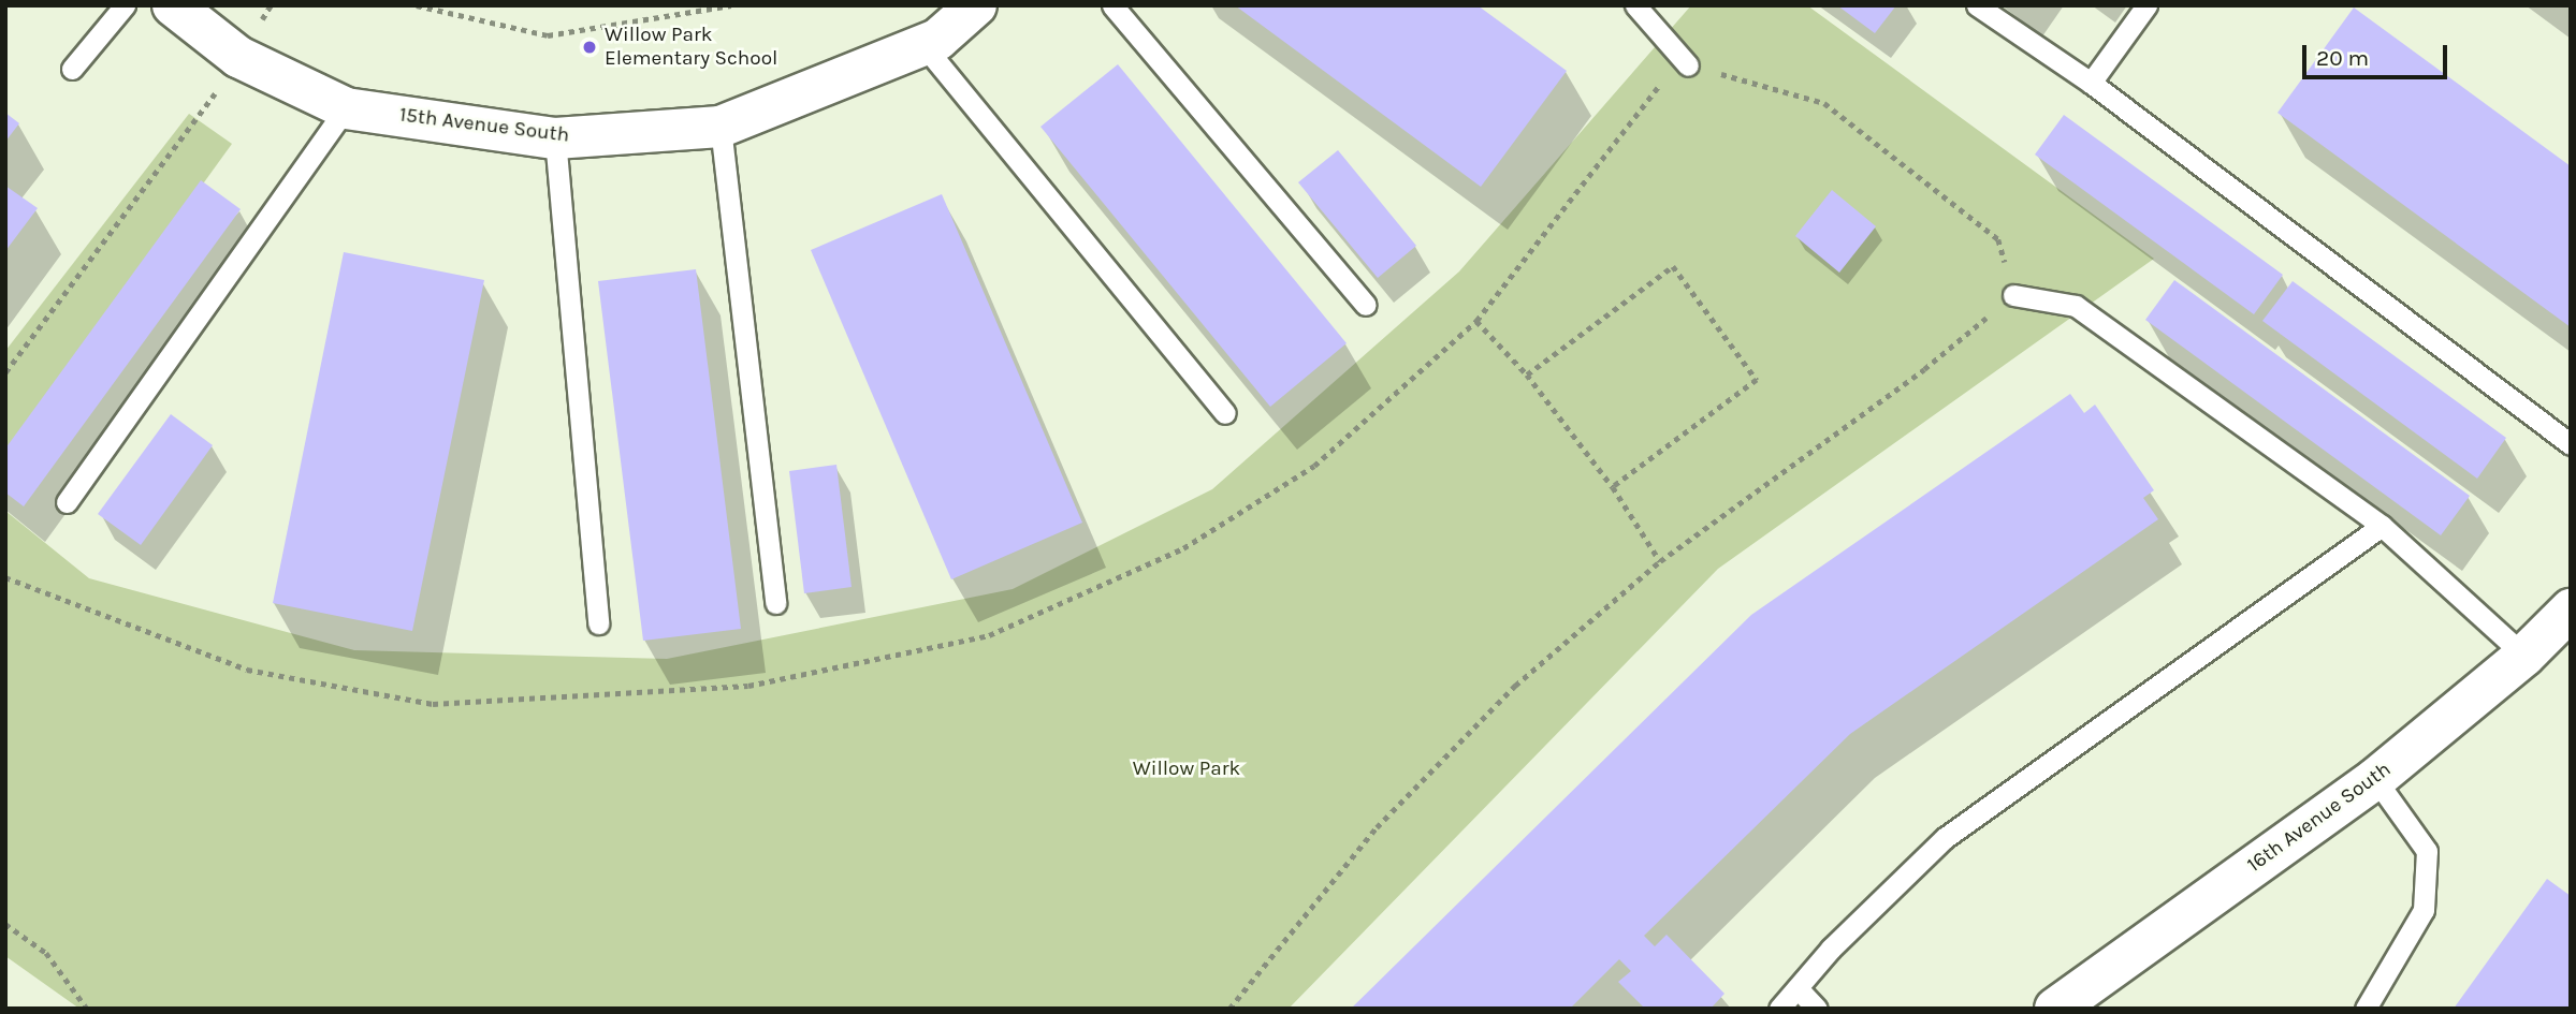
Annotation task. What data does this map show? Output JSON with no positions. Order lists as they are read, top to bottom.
{
  "streets": {
    "street": ["15th Avenue South", "16th Avenue South"]
  },
  "parks": ["Willow Park"],
  "places": ["Willow Park Elementary School"],
  "scale_bar": "20 m"
}
